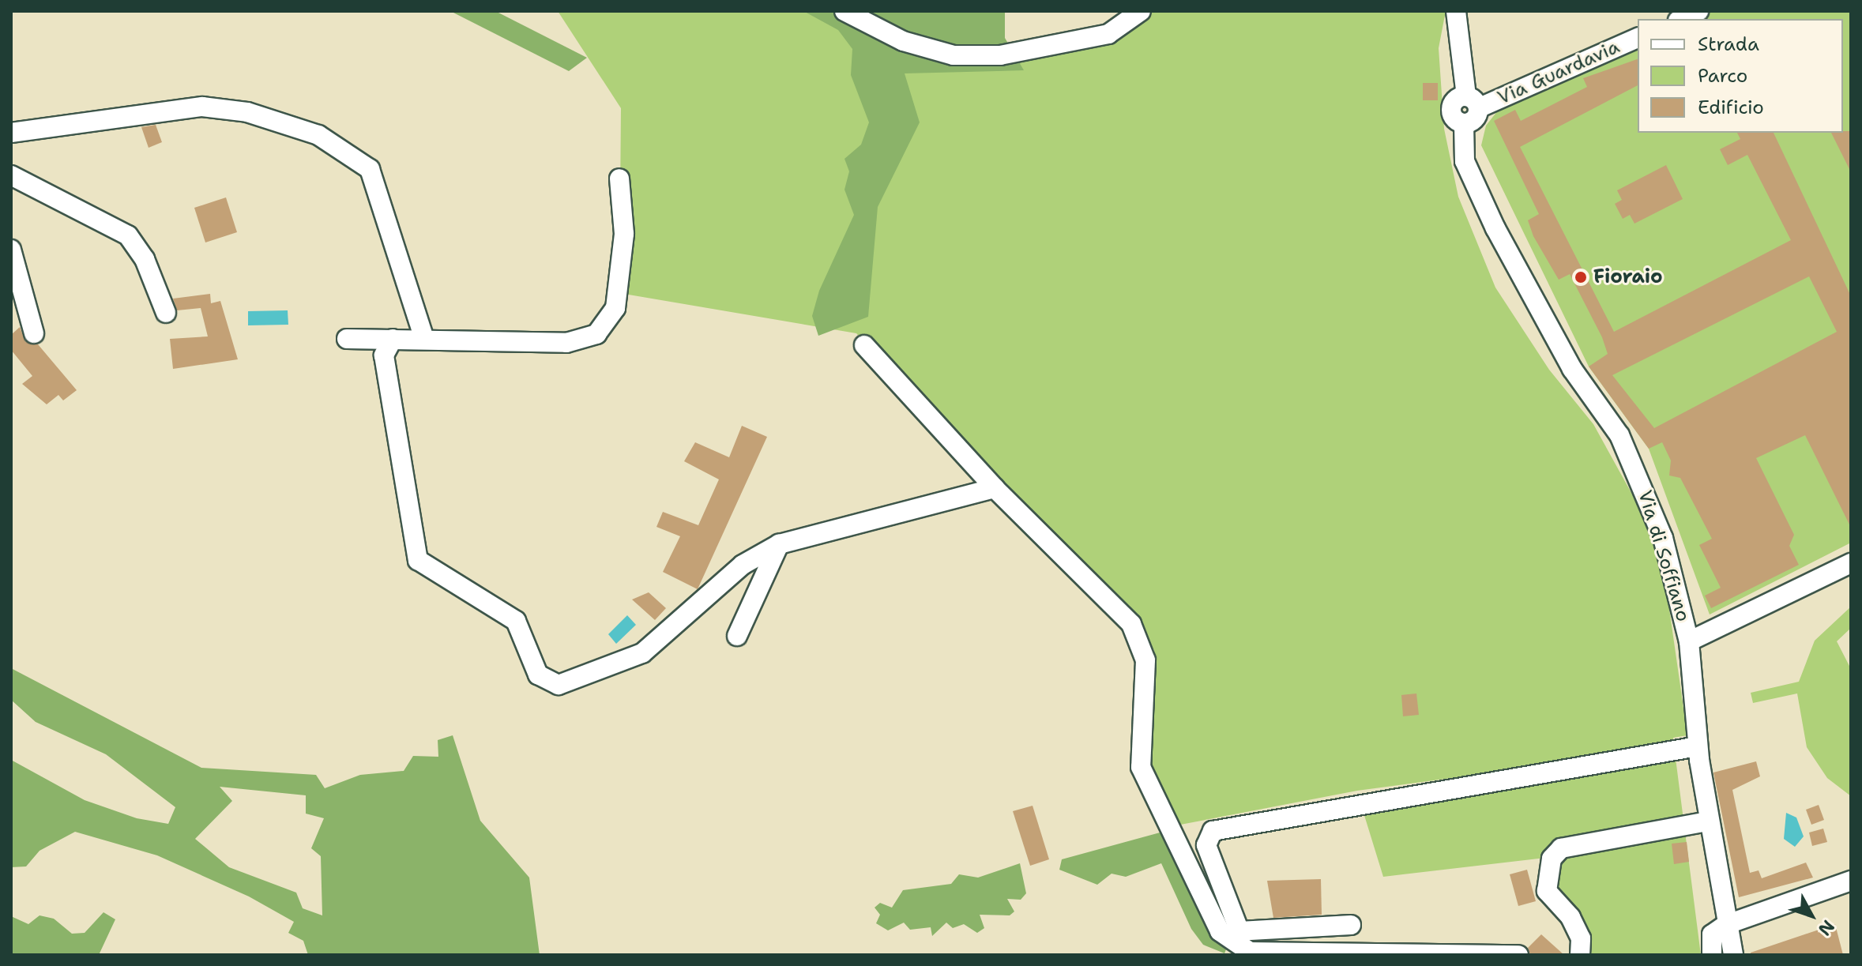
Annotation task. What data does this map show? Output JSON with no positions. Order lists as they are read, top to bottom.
{
  "streets": {
    "street": ["Via Guardavia", "Via di Soffiano"]
  },
  "crossings": [
    ["Via Guardavia", "Via di Soffiano"]
  ],
  "places": ["Fioraio"],
  "legend": ["Strada", "Parco", "Edificio"],
  "north": "bottom right"
}
